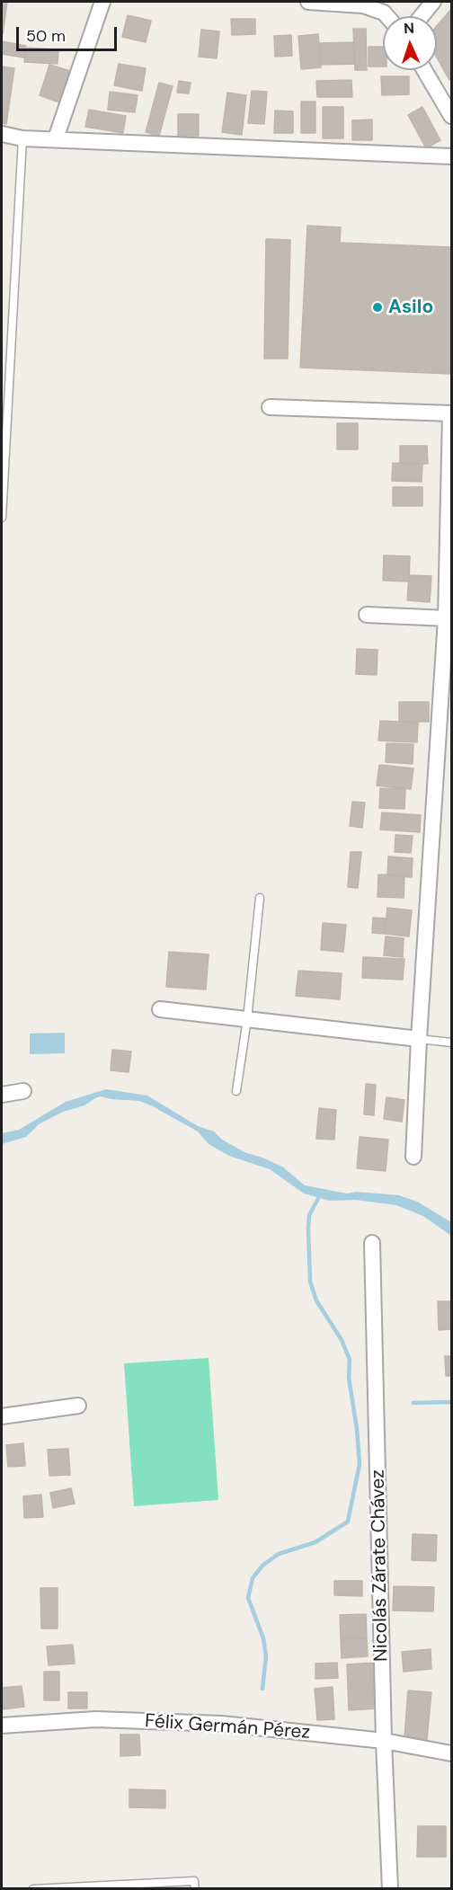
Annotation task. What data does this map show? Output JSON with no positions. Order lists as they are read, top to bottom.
{
  "streets": {
    "street": ["Nicolás Zárate Chávez", "Félix Germán Pérez"]
  },
  "crossings": [
    ["Nicolás Zárate Chávez", "Félix Germán Pérez"]
  ],
  "places": ["Asilo"],
  "scale_bar": "50 m",
  "north": "top"
}
